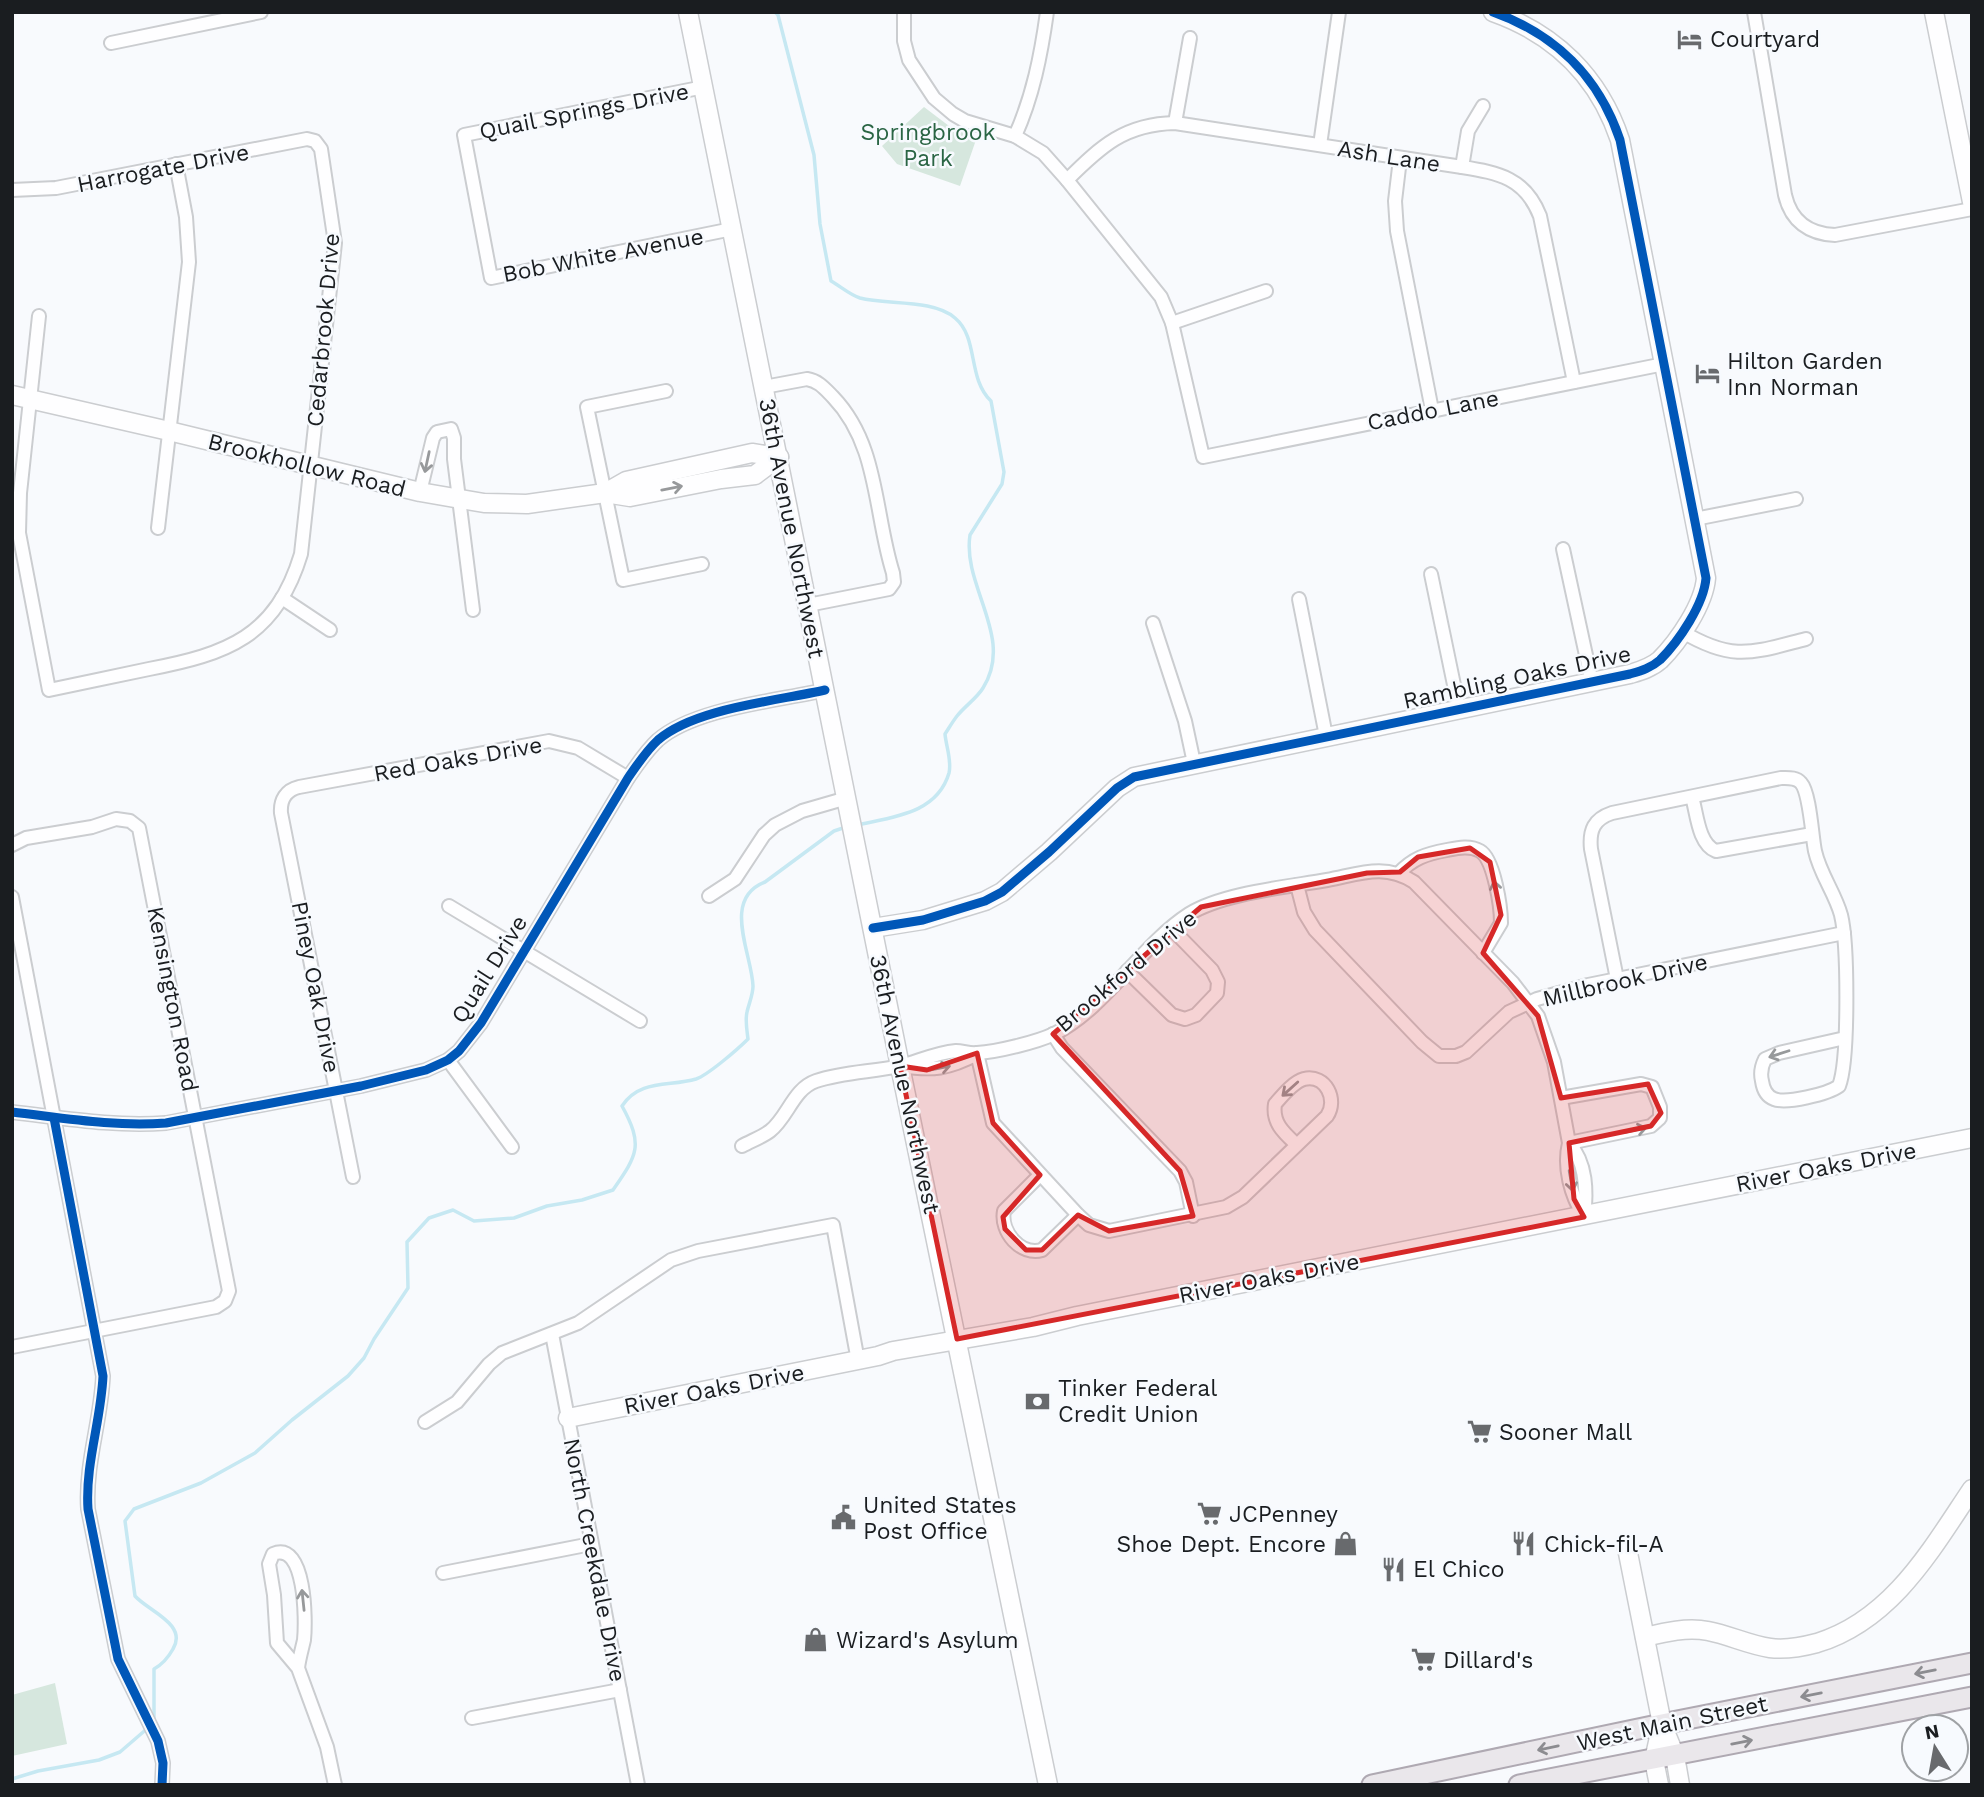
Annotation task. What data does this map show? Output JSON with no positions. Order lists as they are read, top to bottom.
{
  "streets": {
    "main road": ["West Main Street"],
    "street": [
      "Quail Springs Drive",
      "Ash Lane",
      "Harrogate Drive",
      "Bob White Avenue",
      "Cedarbrook Drive",
      "Caddo Lane",
      "Brookhollow Road",
      "36th Avenue Northwest",
      "Rambling Oaks Drive",
      "Red Oaks Drive",
      "Quail Drive",
      "Brookford Drive",
      "Millbrook Drive",
      "Piney Oak Drive",
      "Kensington Road",
      "River Oaks Drive",
      "North Creekdale Drive"
    ]
  },
  "crossings": [
    ["Quail Springs Drive", "Bob White Avenue"],
    ["Quail Springs Drive", "36th Avenue Northwest"],
    ["Ash Lane", "Caddo Lane"],
    ["Harrogate Drive", "Cedarbrook Drive"],
    ["Bob White Avenue", "36th Avenue Northwest"],
    ["Cedarbrook Drive", "Brookhollow Road"],
    ["Caddo Lane", "Rambling Oaks Drive"],
    ["Brookhollow Road", "36th Avenue Northwest"],
    ["36th Avenue Northwest", "Rambling Oaks Drive"],
    ["36th Avenue Northwest", "Quail Drive"],
    ["36th Avenue Northwest", "Brookford Drive"],
    ["36th Avenue Northwest", "River Oaks Drive"],
    ["Red Oaks Drive", "Quail Drive"],
    ["Red Oaks Drive", "Piney Oak Drive"],
    ["Quail Drive", "Piney Oak Drive"],
    ["Quail Drive", "Kensington Road"],
    ["Brookford Drive", "Millbrook Drive"],
    ["River Oaks Drive", "North Creekdale Drive"]
  ],
  "parks": ["Springbrook Park"],
  "places": {
    "hotel": ["Courtyard", "Hilton Garden Inn Norman"],
    "bank": ["Tinker Federal Credit Union"],
    "supermarket": ["Sooner Mall", "JCPenney", "Dillard's"],
    "public building": ["United States Post Office"],
    "shop": ["Shoe Dept. Encore", "Wizard's Asylum"],
    "restaurant": ["Chick-fil-A", "El Chico"]
  },
  "north": "top"
}
